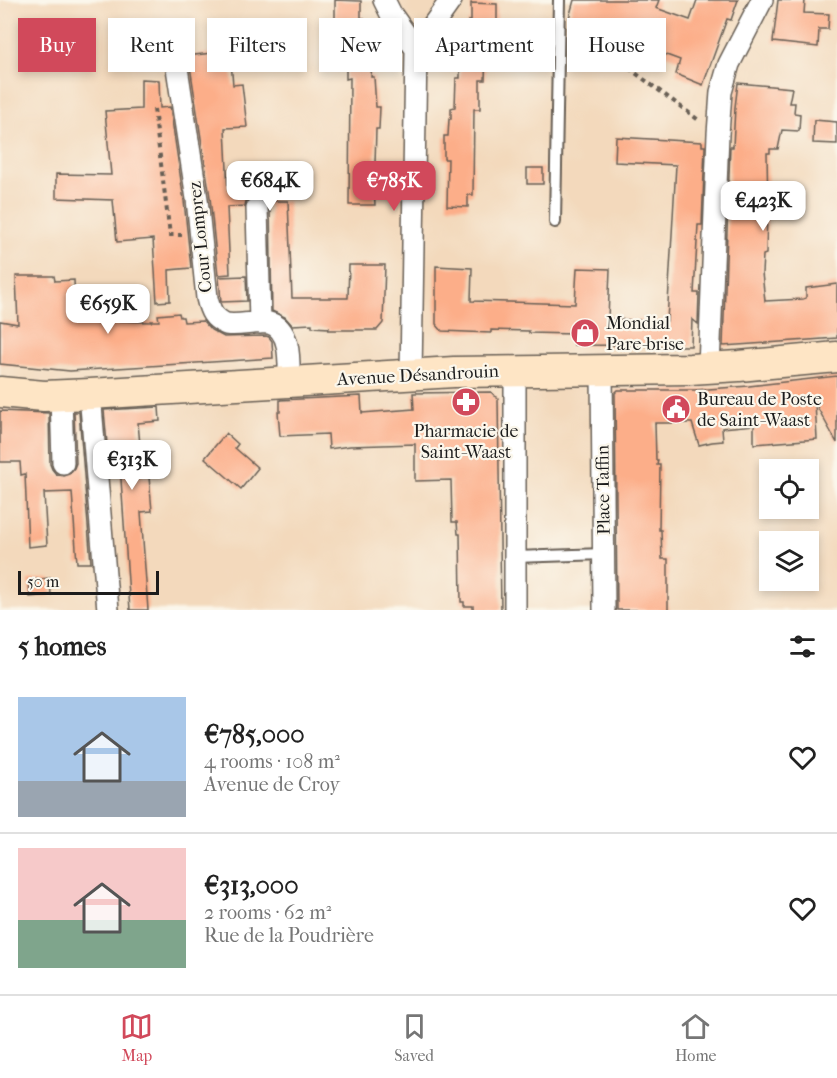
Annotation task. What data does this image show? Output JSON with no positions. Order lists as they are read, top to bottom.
{
  "streets": {
    "main road": ["Avenue Désandrouin"],
    "street": ["Cour Lomprez", "Place Taffin"]
  },
  "crossings": [
    ["Avenue Désandrouin", "Place Taffin"]
  ],
  "places": {
    "shop": ["Mondial Pare-brise"],
    "pharmacy": ["Pharmacie de Saint-Waast"],
    "public building": ["Bureau de Poste de Saint-Waast"]
  },
  "scale_bar": "50 m",
  "page": {
    "chip": [
      "Buy",
      "Rent",
      "Filters",
      "New",
      "Apartment",
      "House"
    ],
    "price": [
      "€684K",
      "€785K",
      "€423K",
      "€659K",
      "€313K"
    ],
    "scale": "50 m",
    "heading": "5 homes",
    "list": [
      {
        "name": "€785,000",
        "note": "4 rooms · 108 m² · Avenue de Croy"
      },
      {
        "name": "€313,000",
        "note": "2 rooms · 62 m² · Rue de la Poudrière"
      }
    ],
    "tabs": ["Map", "Saved", "Home"]
  }
}
